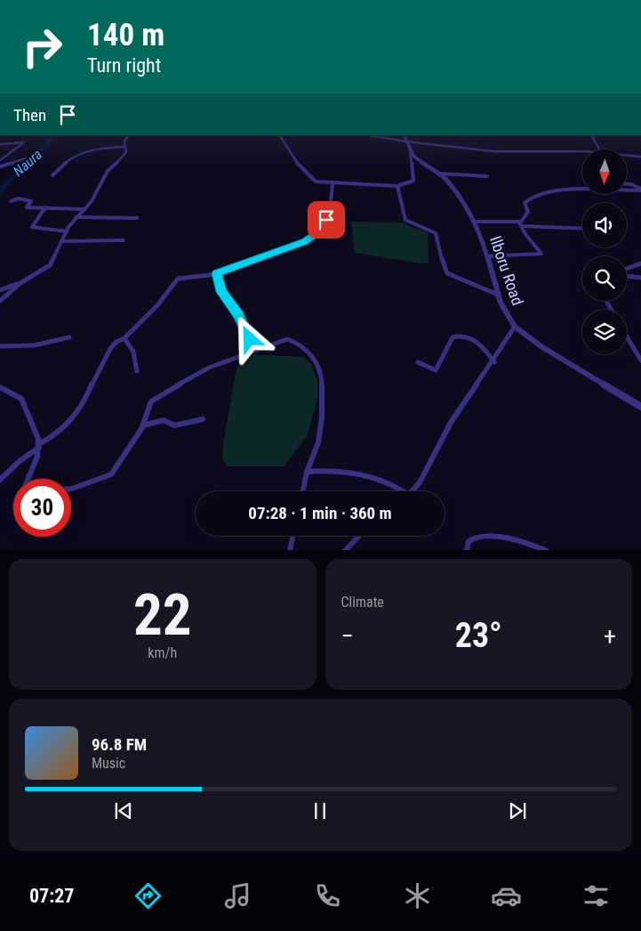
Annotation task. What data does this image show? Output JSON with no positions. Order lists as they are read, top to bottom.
{
  "streets": {
    "street": ["Ilboru Road"]
  },
  "water": ["Naura"],
  "north": "bottom",
  "page": {
    "turn": ["140 m", "Turn right"],
    "then": "Then",
    "limit": "30",
    "trip": "07:28 · 1 min · 360 m",
    "tile": [
      ["22", "km/h"],
      "Climate"
    ],
    "heat": ["−", "23°", "+"],
    "song": ["96.8 FM", "Music"],
    "tabs": "07:27"
  }
}
